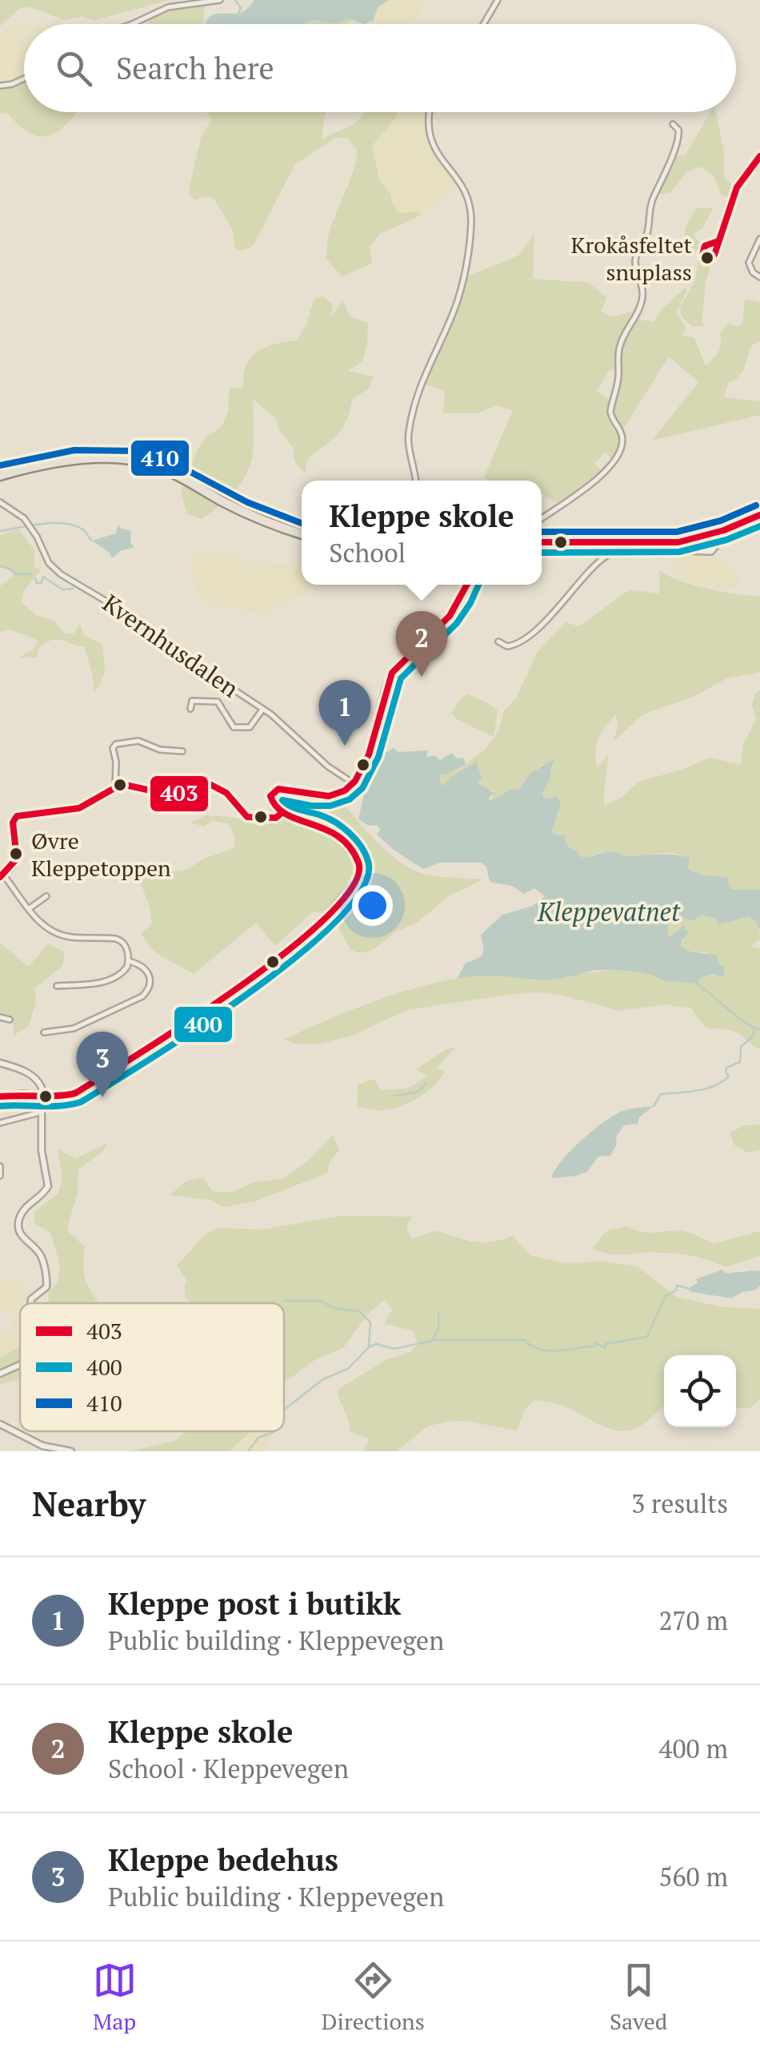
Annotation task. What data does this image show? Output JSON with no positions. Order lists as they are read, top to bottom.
{
  "streets": {
    "street": ["Kvernhusdalen"]
  },
  "water": ["Kleppevatnet"],
  "places": ["Krokåsfeltet snuplass", "Øvre Kleppetoppen"],
  "lines": ["transit line 403", "transit line 410", "transit line 400"],
  "legend": ["403", "400", "410"],
  "page": {
    "search": "Search here",
    "popup": ["Kleppe skole", "School"],
    "pins": ["2", "1", "3"],
    "heading": ["Nearby", "3 results"],
    "list": [
      {
        "mark": "1",
        "name": "Kleppe post i butikk",
        "note": "Public building · Kleppevegen",
        "value": "270 m"
      },
      {
        "mark": "2",
        "name": "Kleppe skole",
        "note": "School · Kleppevegen",
        "value": "400 m"
      },
      {
        "mark": "3",
        "name": "Kleppe bedehus",
        "note": "Public building · Kleppevegen",
        "value": "560 m"
      }
    ],
    "nav": ["Map", "Directions", "Saved"]
  }
}
